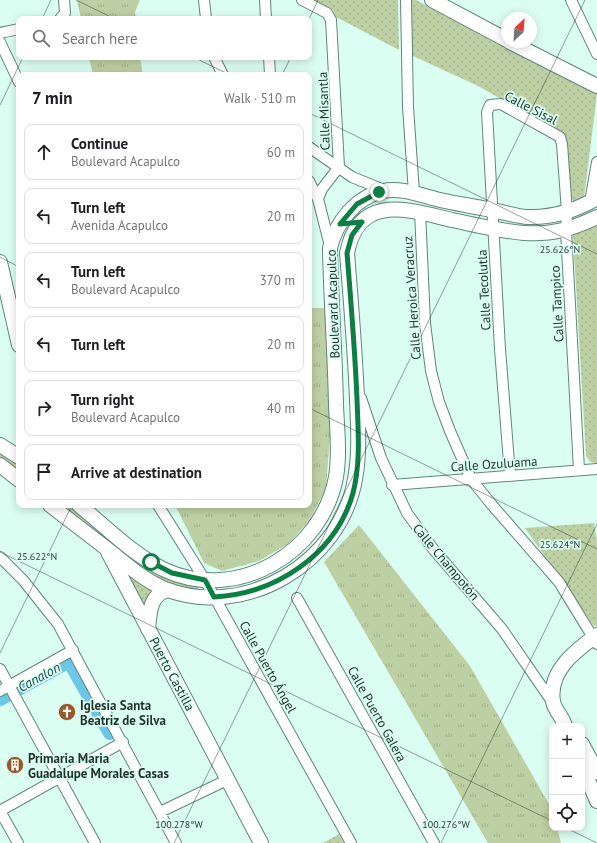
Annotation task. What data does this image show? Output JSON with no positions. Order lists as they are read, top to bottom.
{
  "streets": {
    "main road": ["Boulevard Acapulco", "Calle Champotón", "Puerto Castilla"],
    "street": [
      "Calle Sisal",
      "Calle Misantla",
      "Calle Tecolutla",
      "Calle Heroica Veracruz",
      "Calle Tampico",
      "Calle Ozuluama",
      "Calle Puerto Ángel",
      "Calle Puerto Galera"
    ]
  },
  "crossings": [
    ["Calle Sisal", "Calle Tecolutla"],
    ["Calle Sisal", "Calle Tampico"],
    ["Calle Tecolutla", "Boulevard Acapulco"],
    ["Calle Tecolutla", "Calle Ozuluama"],
    ["Calle Heroica Veracruz", "Boulevard Acapulco"],
    ["Calle Heroica Veracruz", "Calle Ozuluama"],
    ["Boulevard Acapulco", "Calle Tampico"],
    ["Boulevard Acapulco", "Calle Champotón"],
    ["Boulevard Acapulco", "Calle Puerto Ángel"],
    ["Calle Tampico", "Calle Ozuluama"],
    ["Calle Ozuluama", "Calle Champotón"]
  ],
  "water": ["Canalon"],
  "places": {
    "church": ["Iglesia Santa Beatriz de Silva"],
    "building": ["Primaria Maria Guadalupe Morales Casas"]
  },
  "north": "top right",
  "page": {
    "search": "Search here",
    "heading": ["7 min", "Walk · 510 m"],
    "list": [
      ["Continue", "Boulevard Acapulco", "60 m"],
      ["Turn left", "Avenida Acapulco", "20 m"],
      ["Turn left", "Boulevard Acapulco", "370 m"],
      ["Turn left", "20 m"],
      ["Turn right", "Boulevard Acapulco", "40 m"],
      "Arrive at destination"
    ],
    "map_buttons": ["+", "−"]
  },
  "coordinates": [
    "25.626°N",
    "25.624°N",
    "25.622°N",
    "100.278°W",
    "100.276°W"
  ]
}
